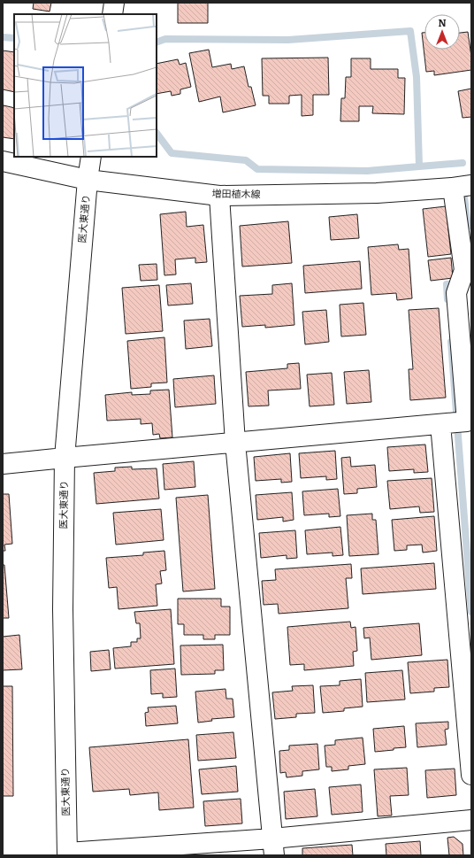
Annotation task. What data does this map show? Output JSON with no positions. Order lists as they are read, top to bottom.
{
  "streets": {
    "street": ["増田植木線", "医大東通り"]
  },
  "crossings": [
    ["増田植木線", "医大東通り"]
  ],
  "north": "top"
}
